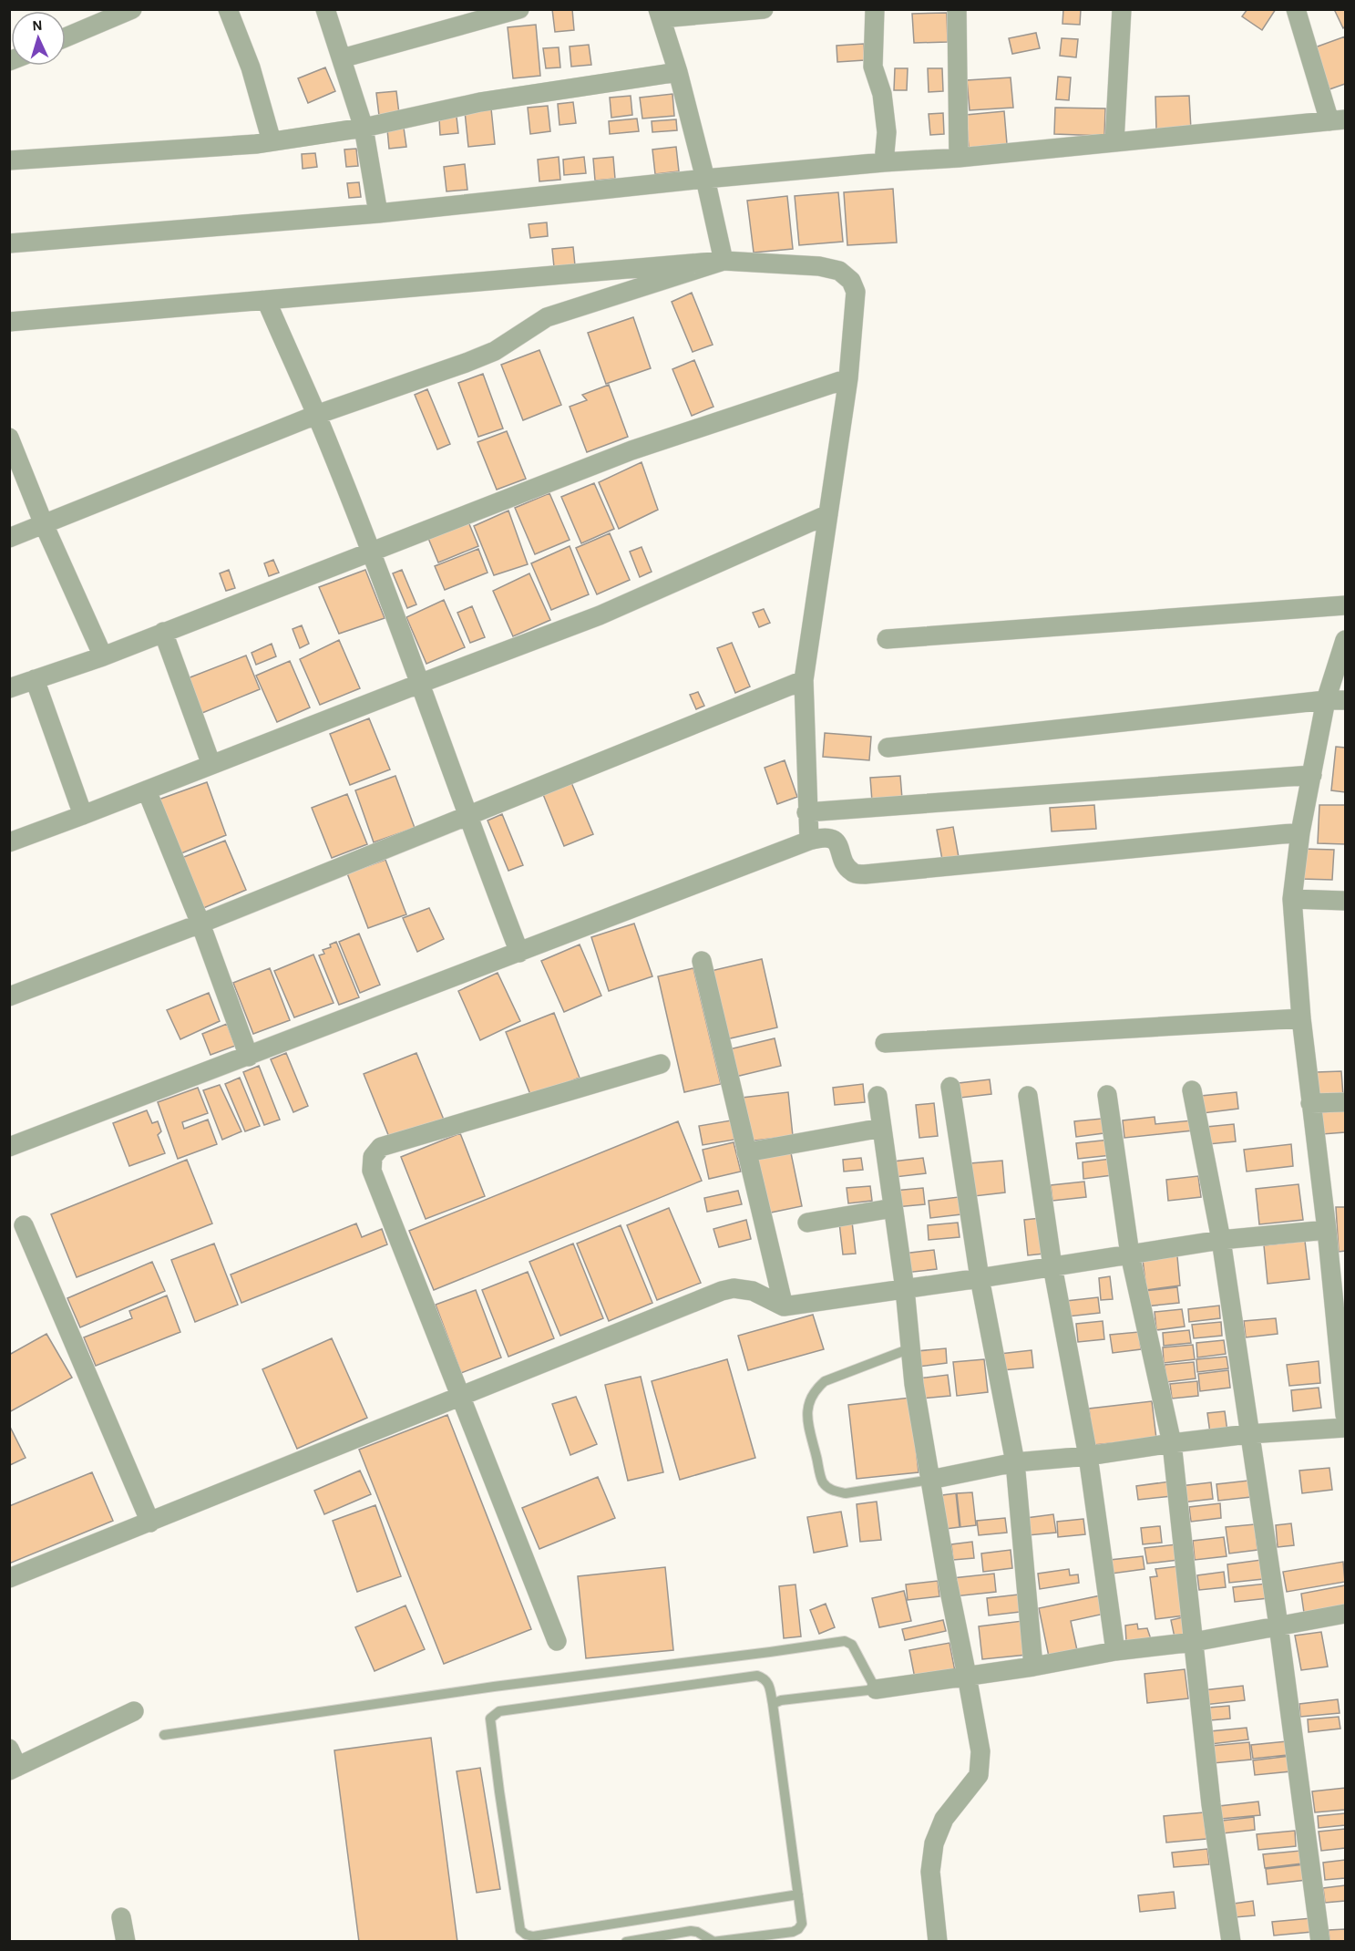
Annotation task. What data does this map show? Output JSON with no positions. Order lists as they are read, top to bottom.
{
  "north": "top"
}
